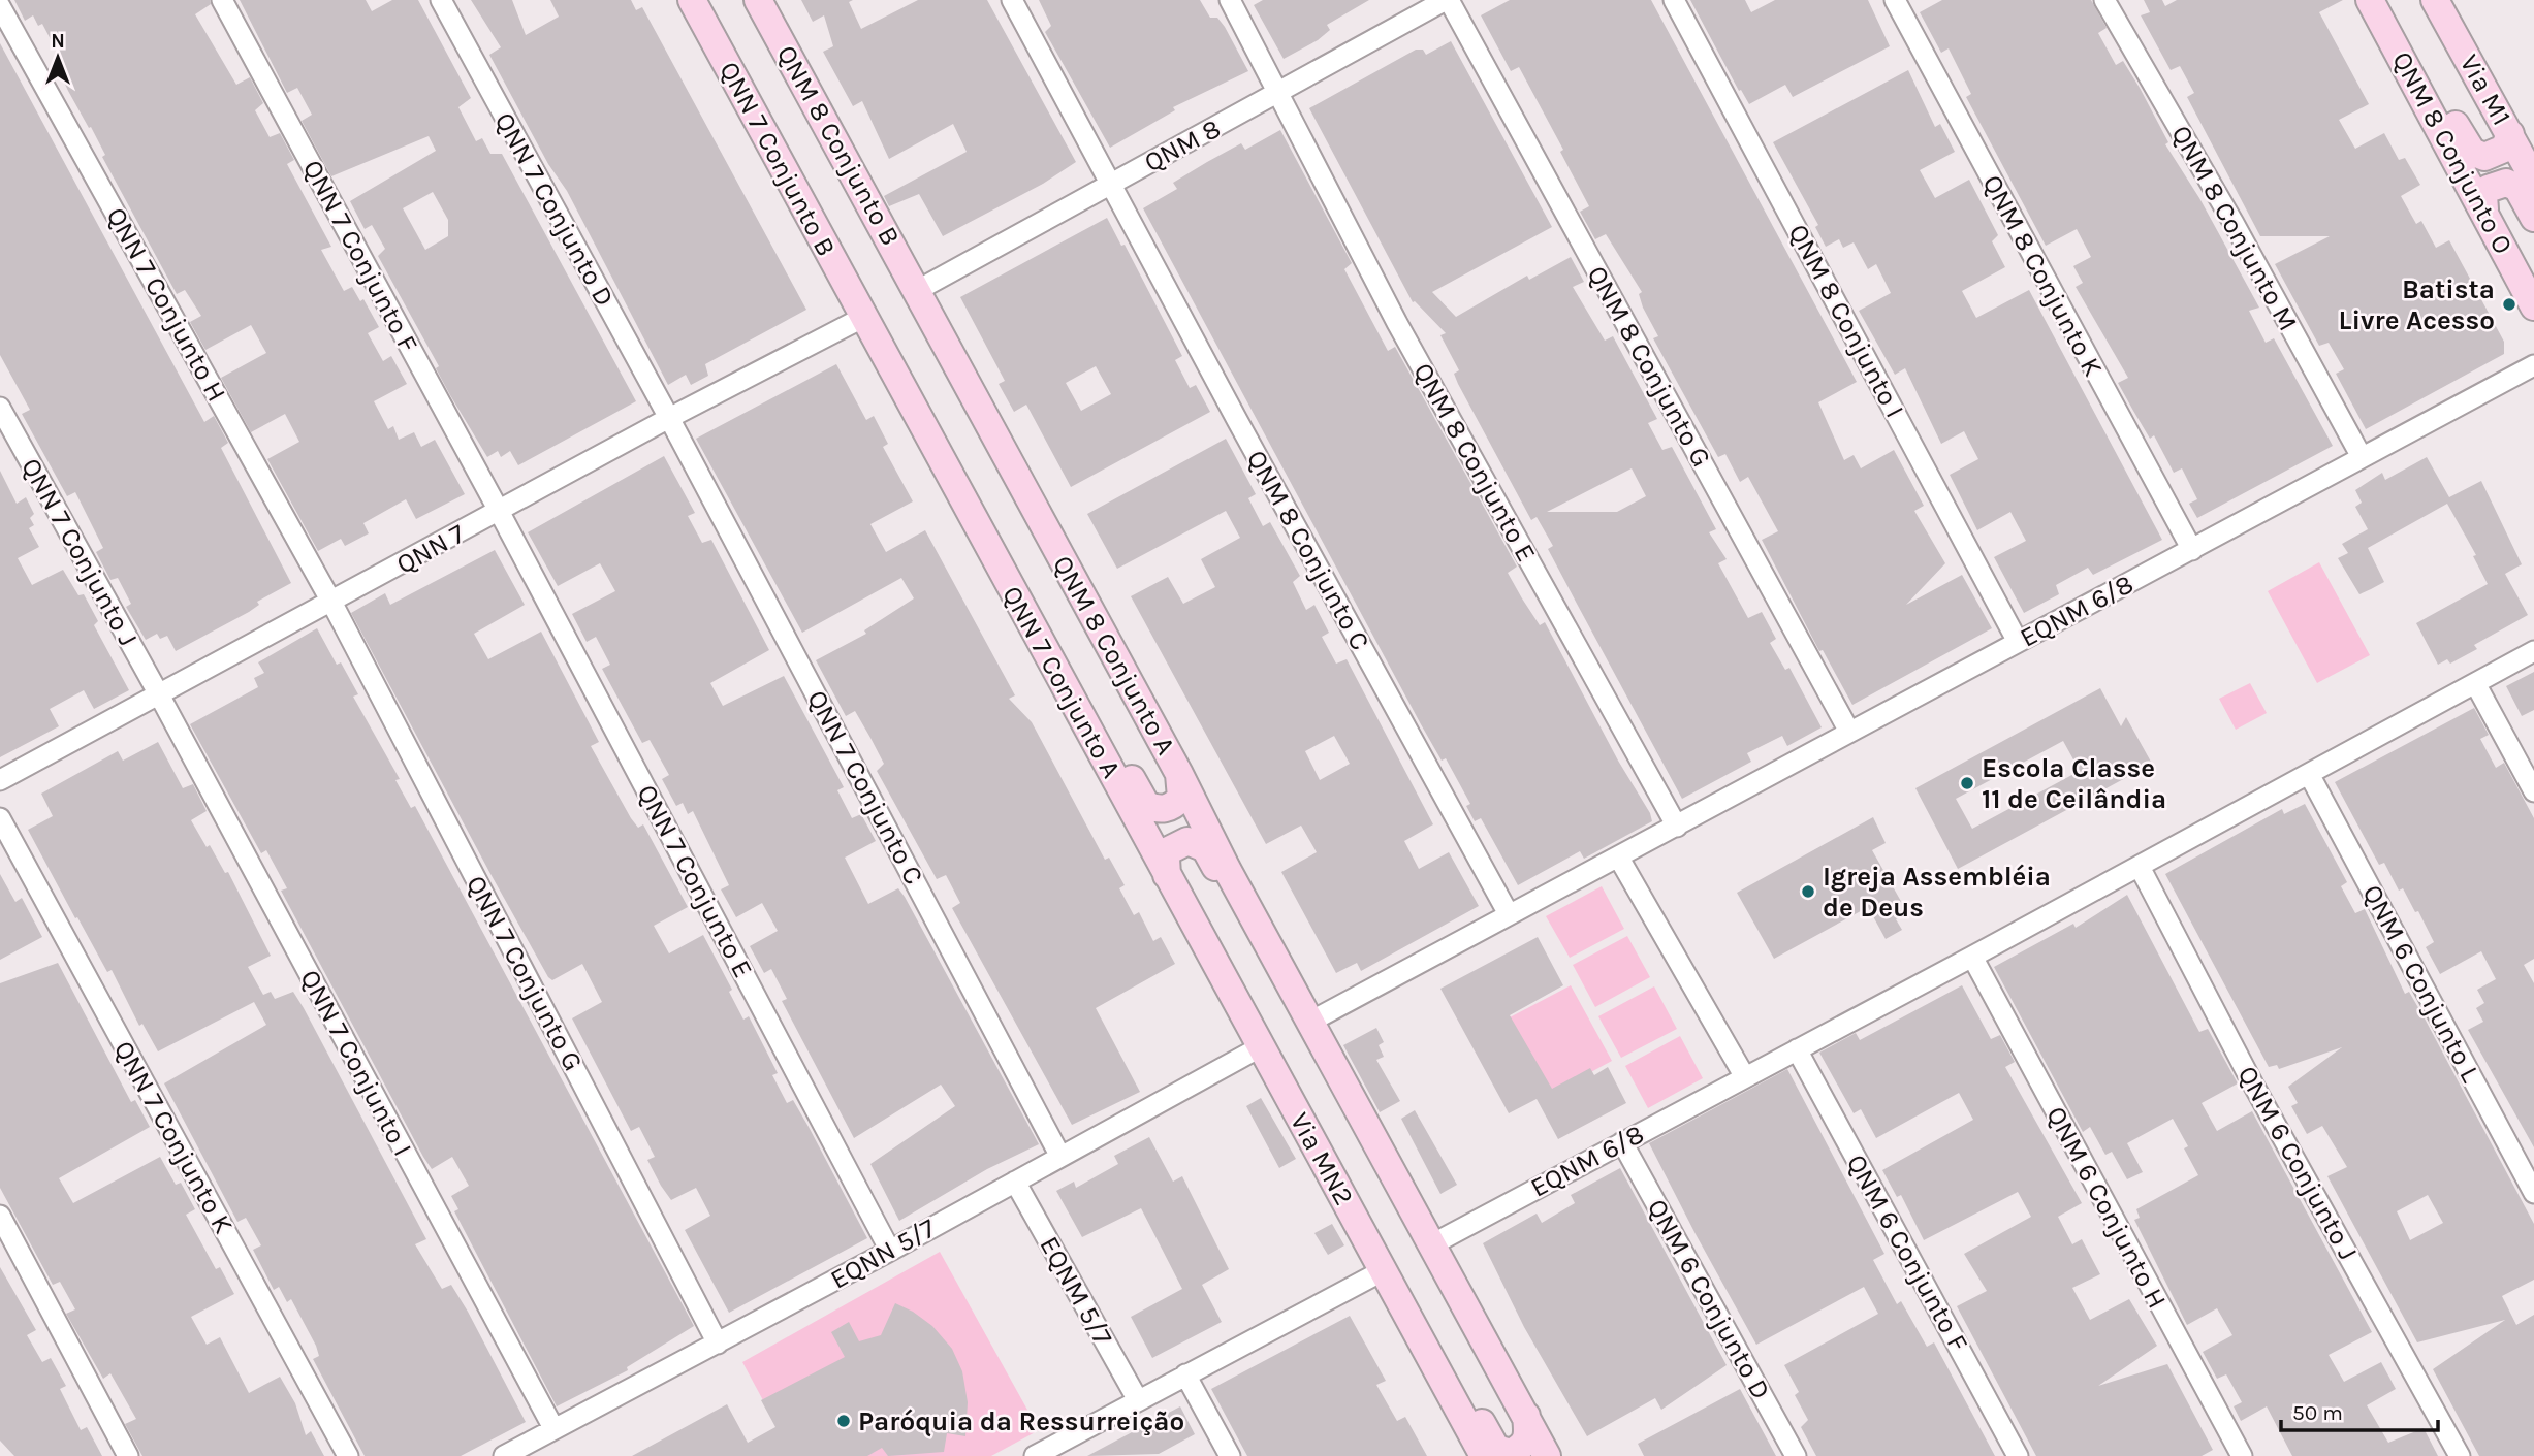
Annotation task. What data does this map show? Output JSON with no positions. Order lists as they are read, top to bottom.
{
  "streets": {
    "main road": [
      "Via M1",
      "QNM 8 Conjunto B",
      "QNM 8 Conjunto O",
      "QNN 7 Conjunto B",
      "QNM 8 Conjunto A",
      "QNN 7 Conjunto A",
      "Via MN2"
    ],
    "street": [
      "QNM 8",
      "QNN 7 Conjunto D",
      "QNM 8 Conjunto M",
      "QNN 7 Conjunto F",
      "QNM 8 Conjunto K",
      "QNN 7 Conjunto H",
      "QNM 8 Conjunto I",
      "QNM 8 Conjunto G",
      "QNM 8 Conjunto E",
      "QNN 7",
      "QNM 8 Conjunto C",
      "QNN 7 Conjunto J",
      "EQNM 6/8",
      "QNN 7 Conjunto C",
      "QNN 7 Conjunto E",
      "QNN 7 Conjunto G",
      "QNM 6 Conjunto L",
      "QNN 7 Conjunto I",
      "QNN 7 Conjunto K",
      "QNM 6 Conjunto J",
      "QNM 6 Conjunto H",
      "QNM 6 Conjunto F",
      "EQNN 5/7",
      "EQNM 5/7",
      "QNM 6 Conjunto D"
    ]
  },
  "crossings": [
    ["QNM 8 Conjunto B", "QNM 8"],
    ["QNM 8 Conjunto B", "QNM 8 Conjunto A"],
    ["QNM 8", "QNM 8 Conjunto G"],
    ["QNM 8", "QNM 8 Conjunto E"],
    ["QNM 8", "QNM 8 Conjunto C"],
    ["QNM 8", "QNM 8 Conjunto A"],
    ["QNN 7 Conjunto B", "QNN 7"],
    ["QNN 7 Conjunto B", "QNN 7 Conjunto A"],
    ["QNN 7 Conjunto D", "QNN 7"],
    ["QNN 7 Conjunto D", "QNN 7 Conjunto C"],
    ["QNM 8 Conjunto M", "EQNM 6/8"],
    ["QNN 7 Conjunto F", "QNN 7"],
    ["QNN 7 Conjunto F", "QNN 7 Conjunto E"],
    ["QNM 8 Conjunto K", "EQNM 6/8"],
    ["QNN 7 Conjunto H", "QNN 7"],
    ["QNN 7 Conjunto H", "QNN 7 Conjunto G"],
    ["QNM 8 Conjunto I", "EQNM 6/8"],
    ["QNM 8 Conjunto G", "EQNM 6/8"],
    ["QNM 8 Conjunto E", "EQNM 6/8"],
    ["QNN 7", "QNN 7 Conjunto J"],
    ["QNN 7", "QNN 7 Conjunto A"],
    ["QNN 7", "QNN 7 Conjunto C"],
    ["QNN 7", "QNN 7 Conjunto E"],
    ["QNN 7", "QNN 7 Conjunto G"],
    ["QNN 7", "QNN 7 Conjunto I"],
    ["QNM 8 Conjunto C", "EQNM 6/8"],
    ["QNN 7 Conjunto J", "QNN 7 Conjunto I"],
    ["EQNM 6/8", "QNM 8 Conjunto A"],
    ["EQNM 6/8", "QNM 6 Conjunto L"],
    ["EQNM 6/8", "Via MN2"],
    ["EQNM 6/8", "QNM 6 Conjunto J"],
    ["EQNM 6/8", "QNM 6 Conjunto H"],
    ["EQNM 6/8", "QNM 6 Conjunto F"],
    ["EQNM 6/8", "QNM 6 Conjunto D"],
    ["QNM 8 Conjunto A", "Via MN2"],
    ["QNN 7 Conjunto A", "Via MN2"],
    ["QNN 7 Conjunto A", "EQNN 5/7"],
    ["QNN 7 Conjunto C", "EQNN 5/7"],
    ["QNN 7 Conjunto E", "EQNN 5/7"],
    ["QNN 7 Conjunto G", "EQNN 5/7"],
    ["QNN 7 Conjunto I", "EQNN 5/7"],
    ["Via MN2", "EQNN 5/7"],
    ["EQNN 5/7", "EQNM 5/7"]
  ],
  "places": [
    "Batista Livre Acesso",
    "Escola Classe 11 de Ceilândia",
    "Igreja Assembléia de Deus",
    "Paróquia da Ressurreição"
  ],
  "scale_bar": "50 m",
  "north": "top"
}
